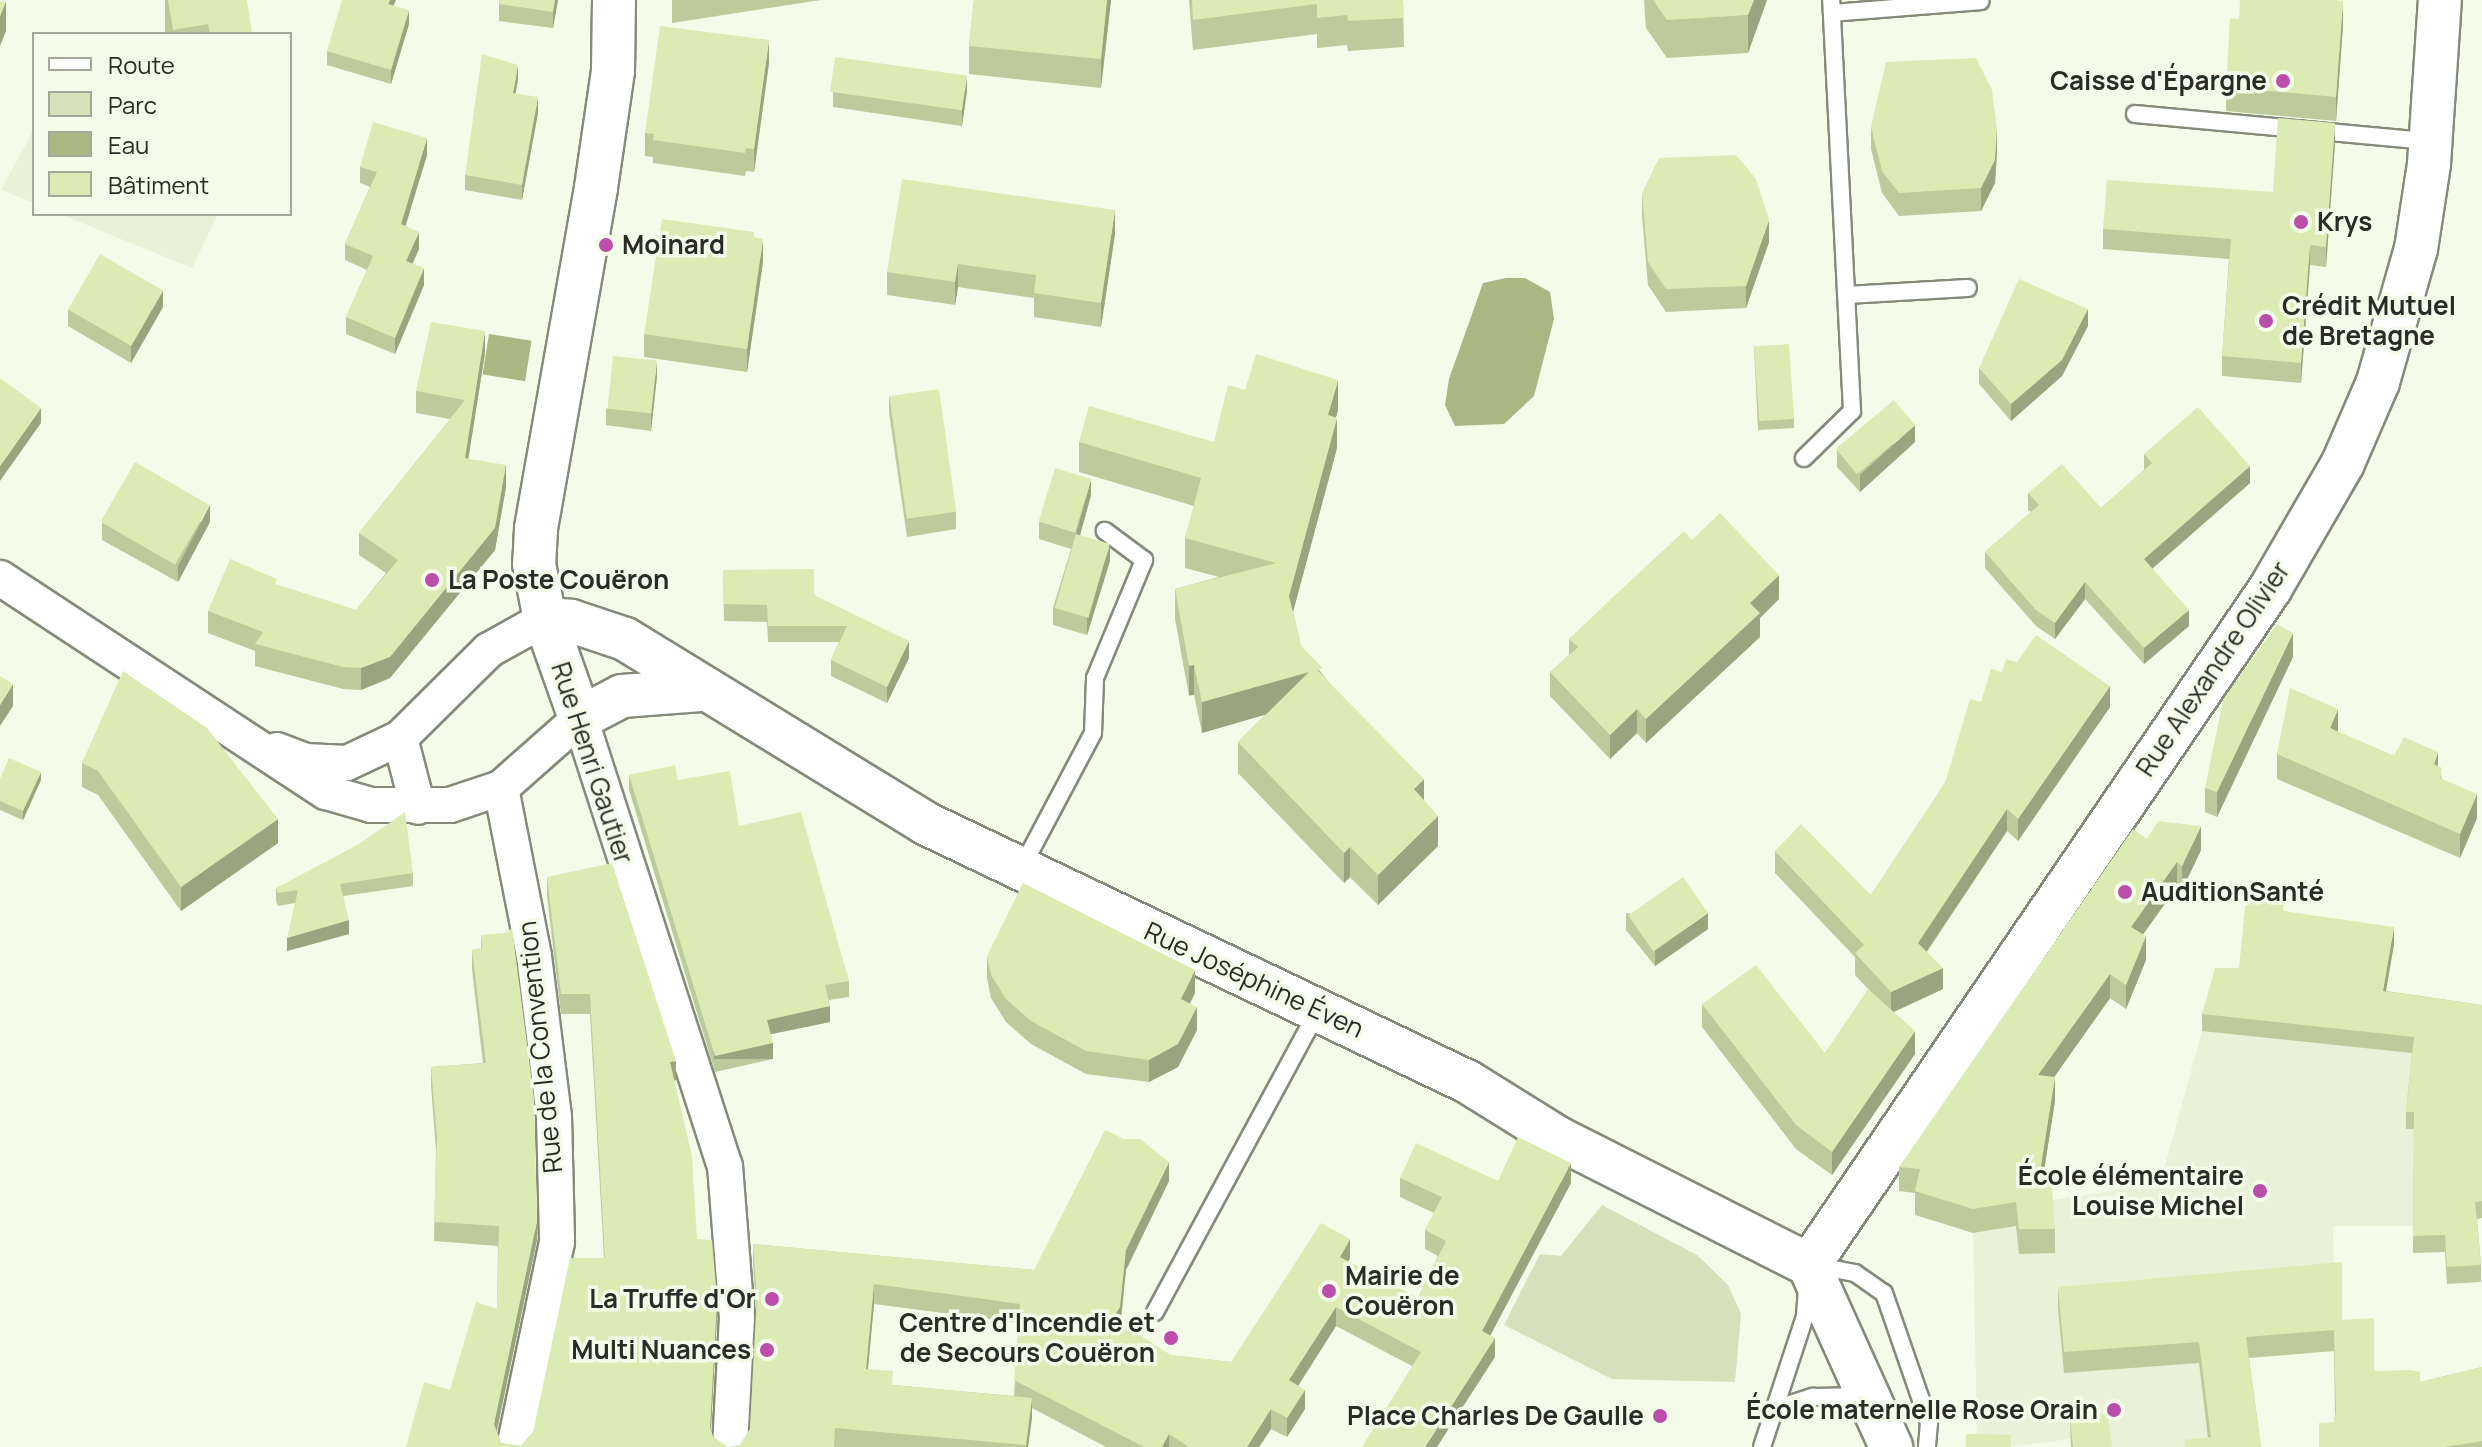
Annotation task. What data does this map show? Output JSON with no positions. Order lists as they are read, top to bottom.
{
  "streets": {
    "street": [
      "Rue Alexandre Olivier",
      "Rue Henri Gautier",
      "Rue Joséphine Éven",
      "Rue de la Convention"
    ]
  },
  "crossings": [
    ["Rue Alexandre Olivier", "Rue Joséphine Éven"],
    ["Rue Henri Gautier", "Rue Joséphine Éven"]
  ],
  "places": [
    "Caisse d'Épargne",
    "Krys",
    "Moinard",
    "Crédit Mutuel de Bretagne",
    "La Poste Couëron",
    "AuditionSanté",
    "École élémentaire Louise Michel",
    "Mairie de Couëron",
    "La Truffe d'Or",
    "Centre d'Incendie et de Secours Couëron",
    "Multi Nuances",
    "École maternelle Rose Orain",
    "Place Charles De Gaulle"
  ],
  "legend": [
    "Route",
    "Parc",
    "Eau",
    "Bâtiment"
  ]
}
